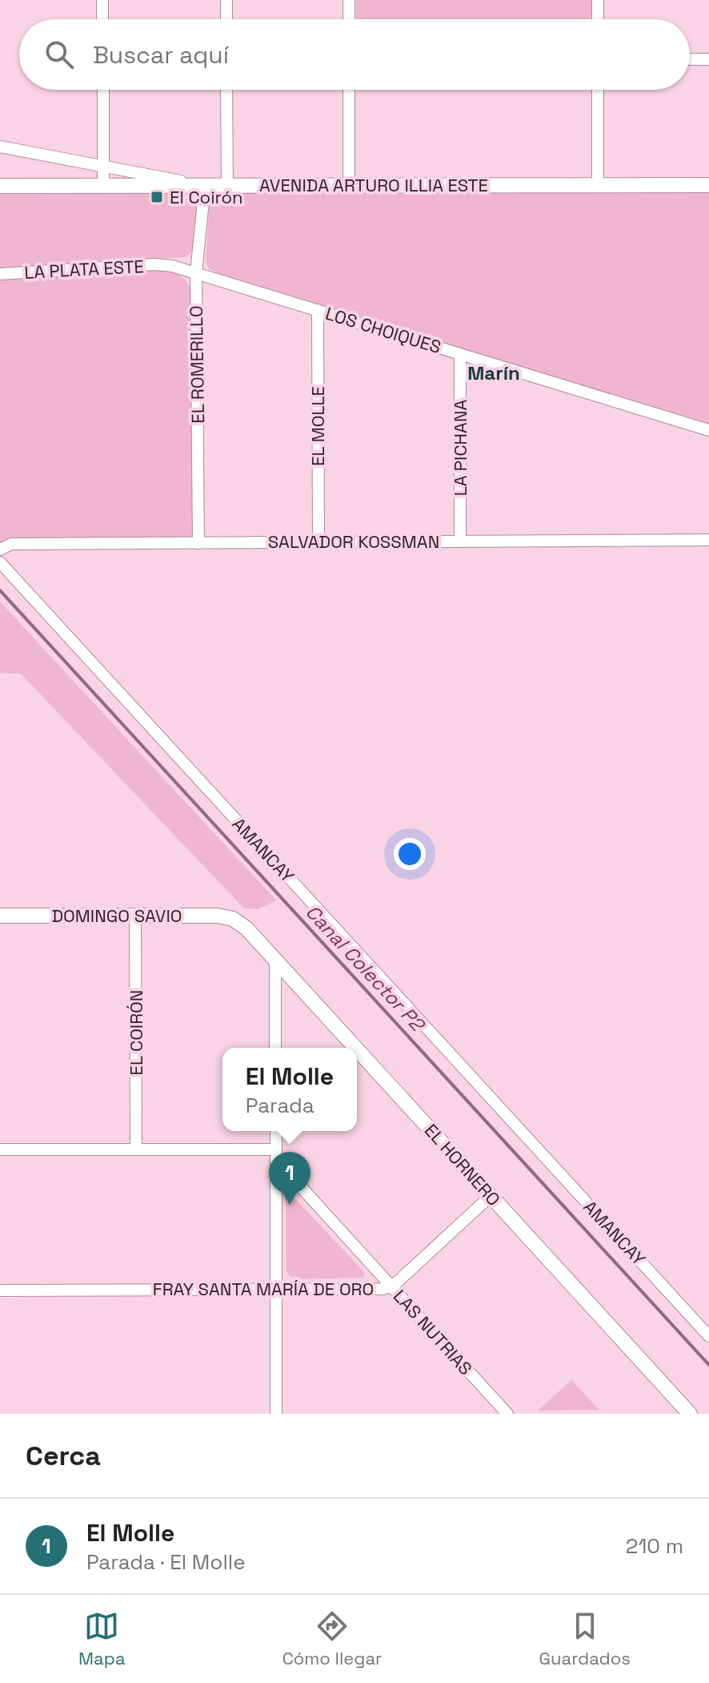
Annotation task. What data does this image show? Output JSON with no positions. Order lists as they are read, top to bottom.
{
  "streets": {
    "street": [
      "AVENIDA ARTURO ILLIA ESTE",
      "LA PLATA ESTE",
      "LOS CHOIQUES",
      "EL ROMERILLO",
      "EL MOLLE",
      "LA PICHANA",
      "SALVADOR KOSSMAN",
      "AMANCAY",
      "DOMINGO SAVIO",
      "EL COIRÓN",
      "EL HORNERO",
      "FRAY SANTA MARÍA DE ORO",
      "LAS NUTRIAS"
    ]
  },
  "crossings": [
    ["AVENIDA ARTURO ILLIA ESTE", "EL ROMERILLO"],
    ["LA PLATA ESTE", "LOS CHOIQUES"],
    ["LOS CHOIQUES", "EL ROMERILLO"],
    ["LOS CHOIQUES", "EL MOLLE"],
    ["LOS CHOIQUES", "LA PICHANA"],
    ["EL ROMERILLO", "SALVADOR KOSSMAN"],
    ["EL MOLLE", "SALVADOR KOSSMAN"],
    ["LA PICHANA", "SALVADOR KOSSMAN"],
    ["DOMINGO SAVIO", "EL COIRÓN"],
    ["DOMINGO SAVIO", "EL HORNERO"],
    ["EL HORNERO", "FRAY SANTA MARÍA DE ORO"],
    ["FRAY SANTA MARÍA DE ORO", "LAS NUTRIAS"]
  ],
  "districts": ["Marín"],
  "water": ["Canal Colector P2"],
  "places": {
    "transit": ["El Coirón"]
  },
  "page": {
    "search": "Buscar aquí",
    "popup": ["El Molle", "Parada"],
    "pins": "1",
    "heading": "Cerca",
    "list": [
      {
        "mark": "1",
        "name": "El Molle",
        "note": "Parada · El Molle",
        "value": "210 m"
      }
    ],
    "nav": ["Mapa", "Cómo llegar", "Guardados"]
  }
}
